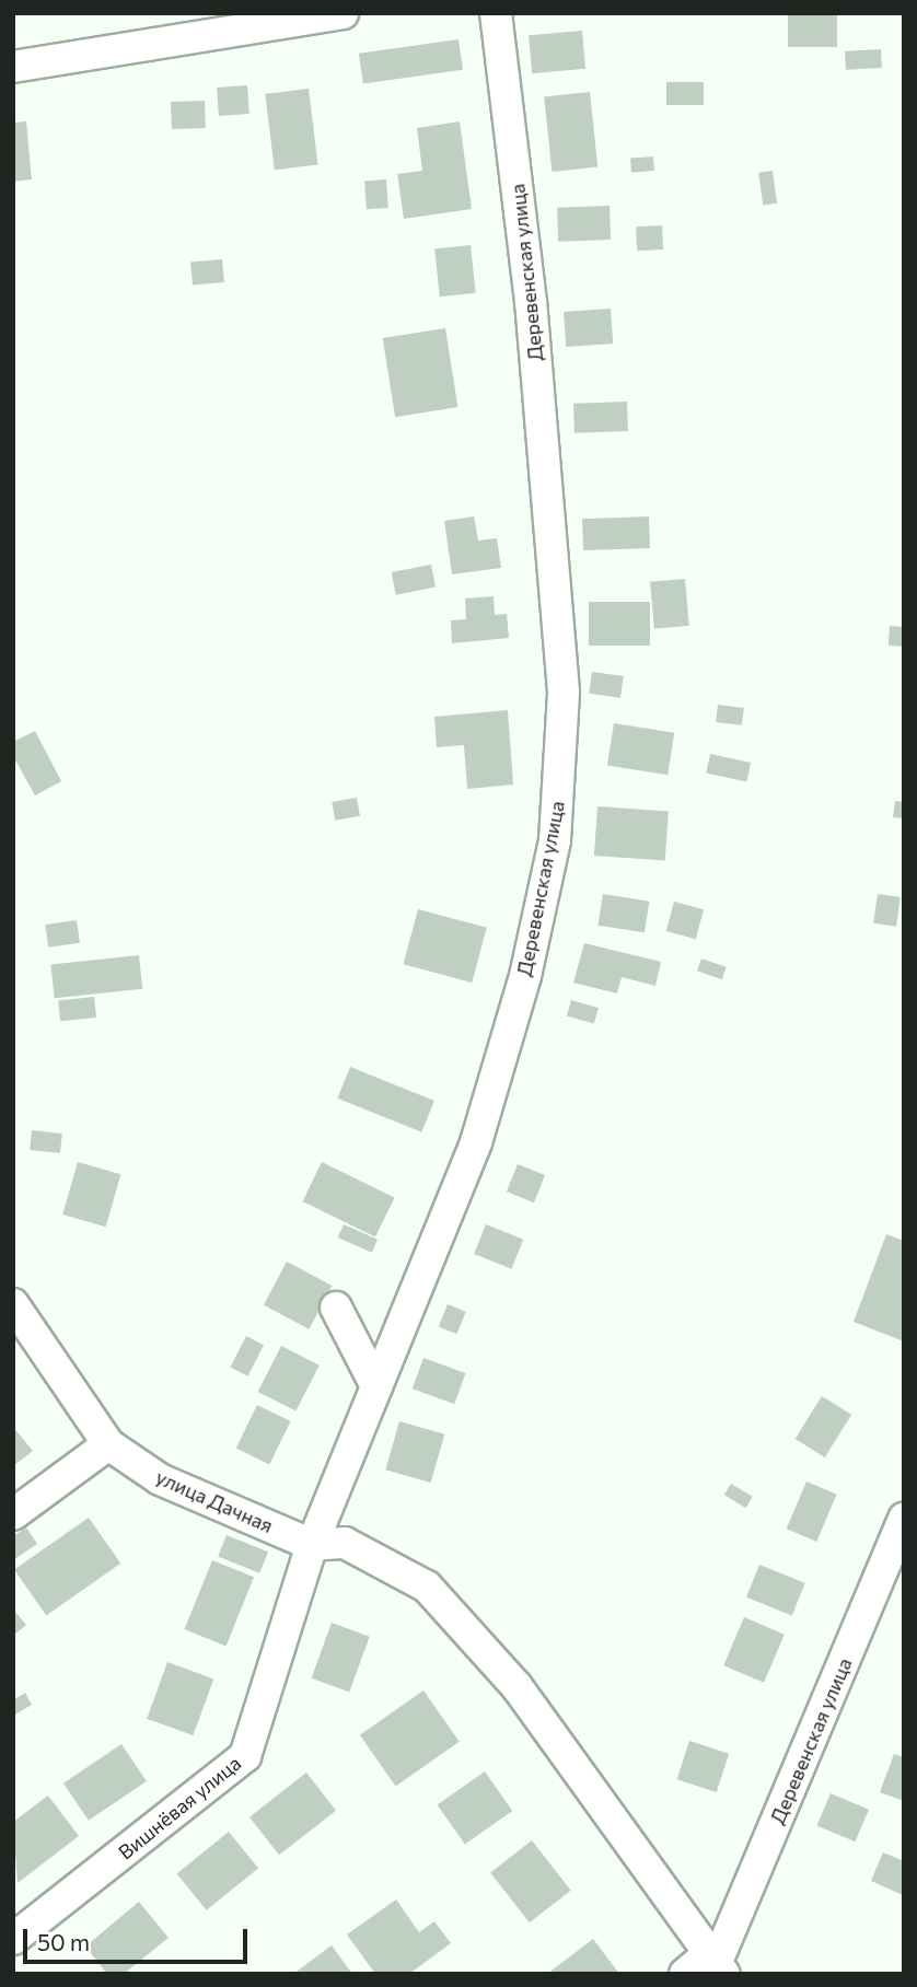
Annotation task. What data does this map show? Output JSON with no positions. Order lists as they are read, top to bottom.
{
  "streets": {
    "street": ["Деревенская улица", "улица Дачная", "Вишнёвая улица"]
  },
  "crossings": [
    ["Деревенская улица", "улица Дачная"],
    ["Деревенская улица", "Вишнёвая улица"],
    ["улица Дачная", "Вишнёвая улица"]
  ],
  "scale_bar": "50 m"
}
